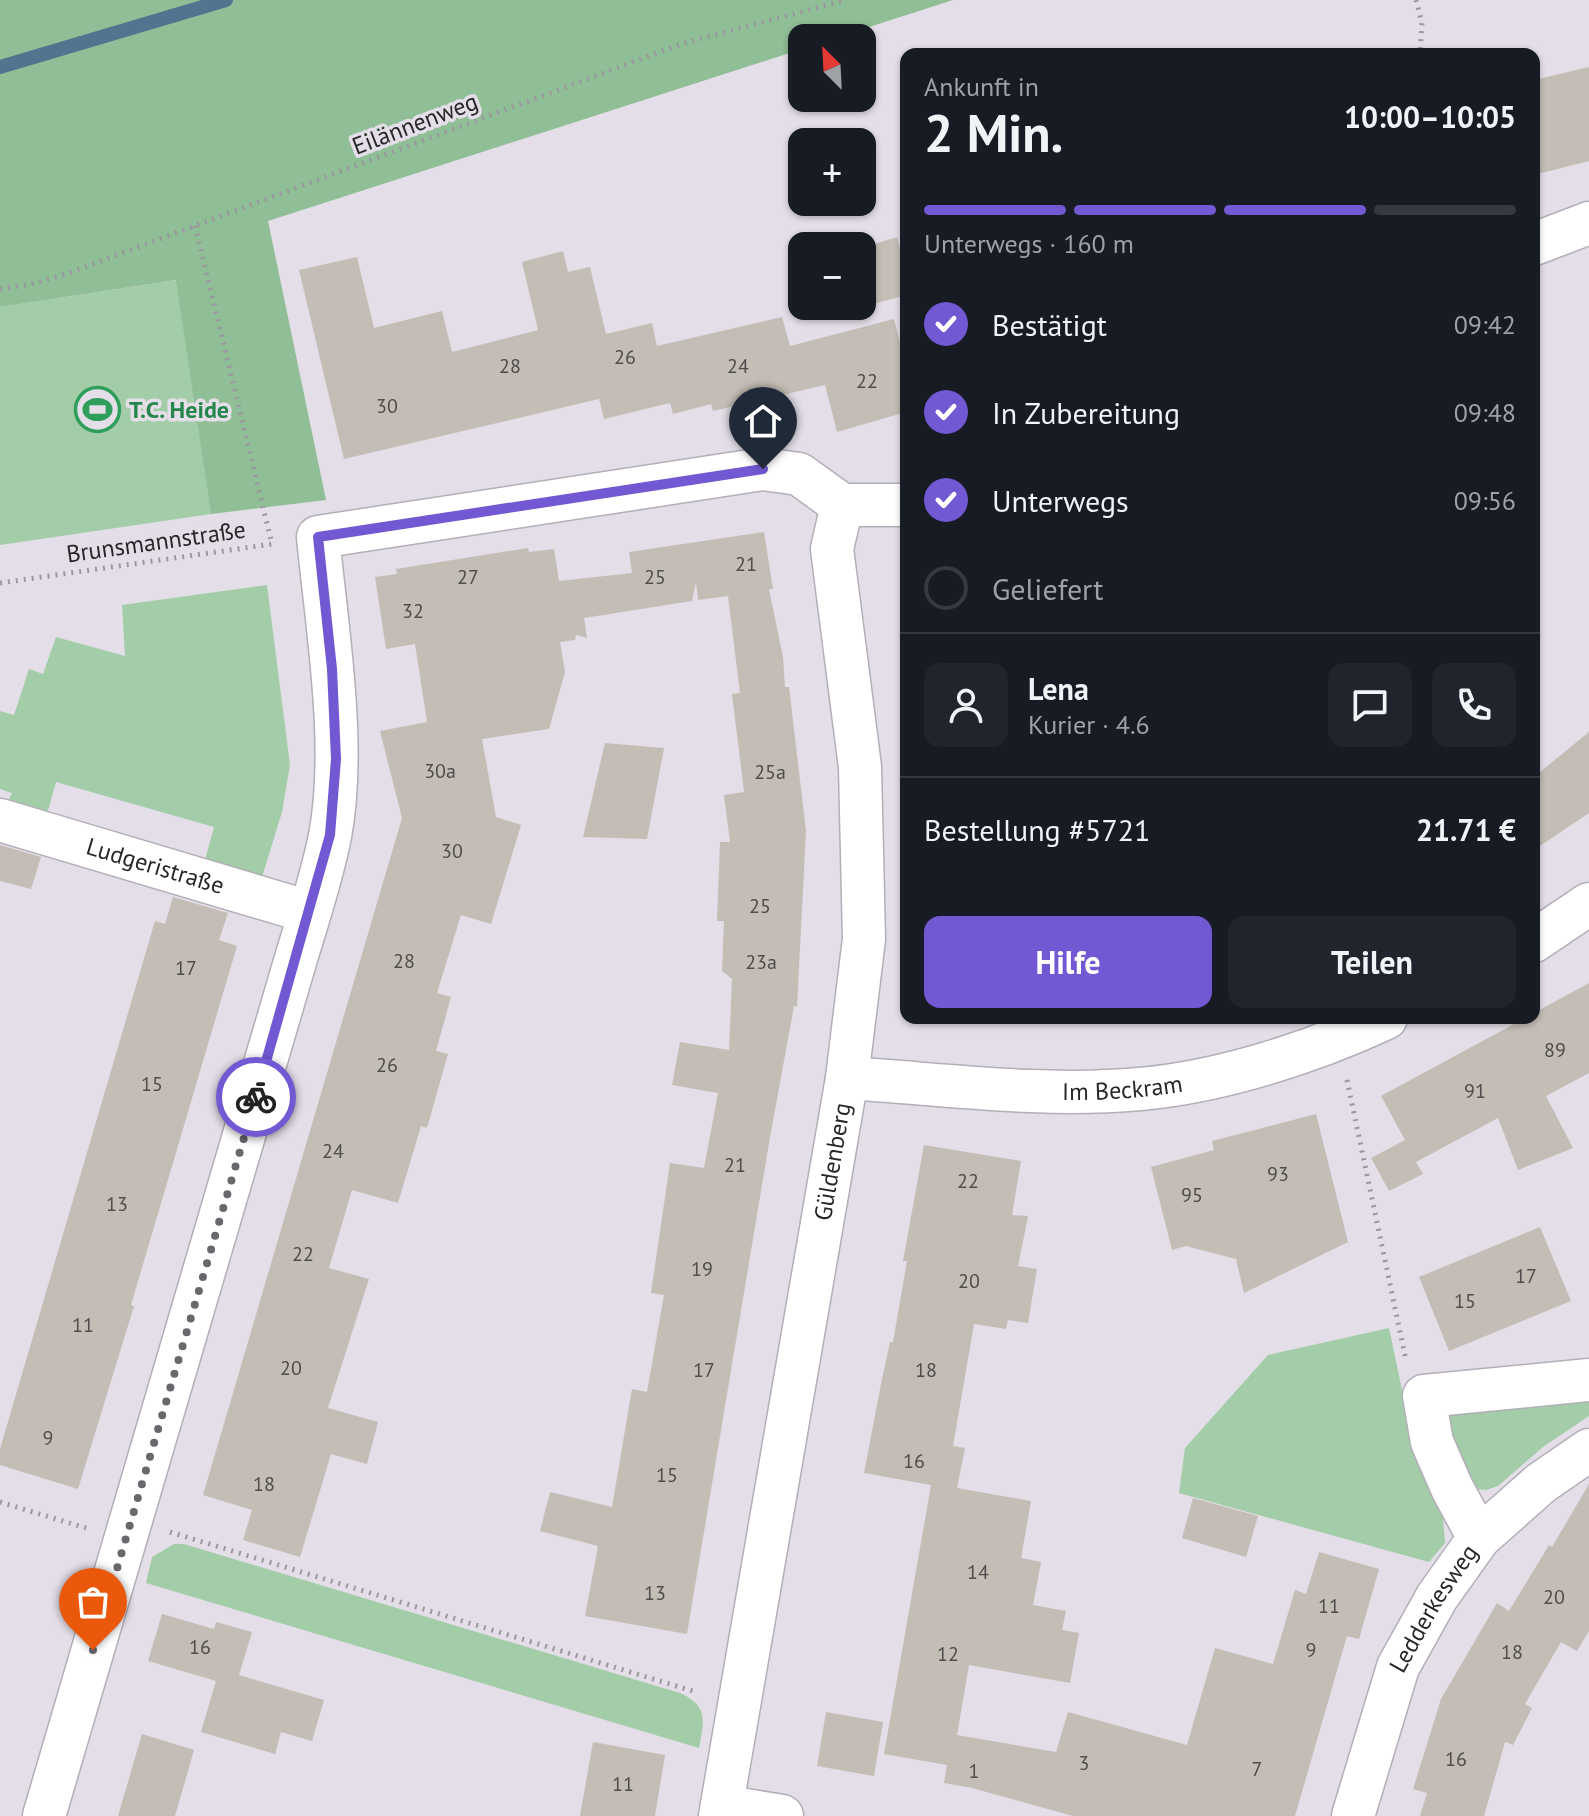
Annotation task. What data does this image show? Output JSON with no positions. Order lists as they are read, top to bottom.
{
  "streets": {
    "street": [
      "Ludgeristraße",
      "Im Beckram",
      "Güldenberg",
      "Ledderkesweg"
    ],
    "path": ["Eilännenweg", "Brunsmannstraße"]
  },
  "crossings": [
    ["Im Beckram", "Güldenberg"]
  ],
  "places": {
    "sports": ["T.C. Heide"]
  },
  "house_numbers": [
    "26",
    "28",
    "24",
    "22",
    "30",
    "21",
    "27",
    "25",
    "32",
    "30a",
    "25a",
    "30",
    "25",
    "28",
    "23a",
    "17",
    "89",
    "26",
    "15",
    "91",
    "24",
    "21",
    "93",
    "22",
    "95",
    "13",
    "22",
    "19",
    "17",
    "20",
    "15",
    "11",
    "20",
    "17",
    "18",
    "9",
    "16",
    "15",
    "18",
    "14",
    "13",
    "20",
    "11",
    "16",
    "9",
    "18",
    "12",
    "16",
    "3",
    "7",
    "1",
    "11"
  ],
  "north": "top left",
  "page": {
    "map_buttons": ["+", "−"],
    "heading": ["2 Min.", "Ankunft in", "10:00–10:05"],
    "panel": [
      "Lena",
      "Kurier · 4.6",
      "Bestellung #5721",
      "21.71 €"
    ],
    "bar": "Unterwegs · 160 m",
    "list": [
      ["Bestätigt", "09:42"],
      ["In Zubereitung", "09:48"],
      ["Unterwegs", "09:56"],
      "Geliefert"
    ],
    "buttons": ["Hilfe", "Teilen"]
  }
}
